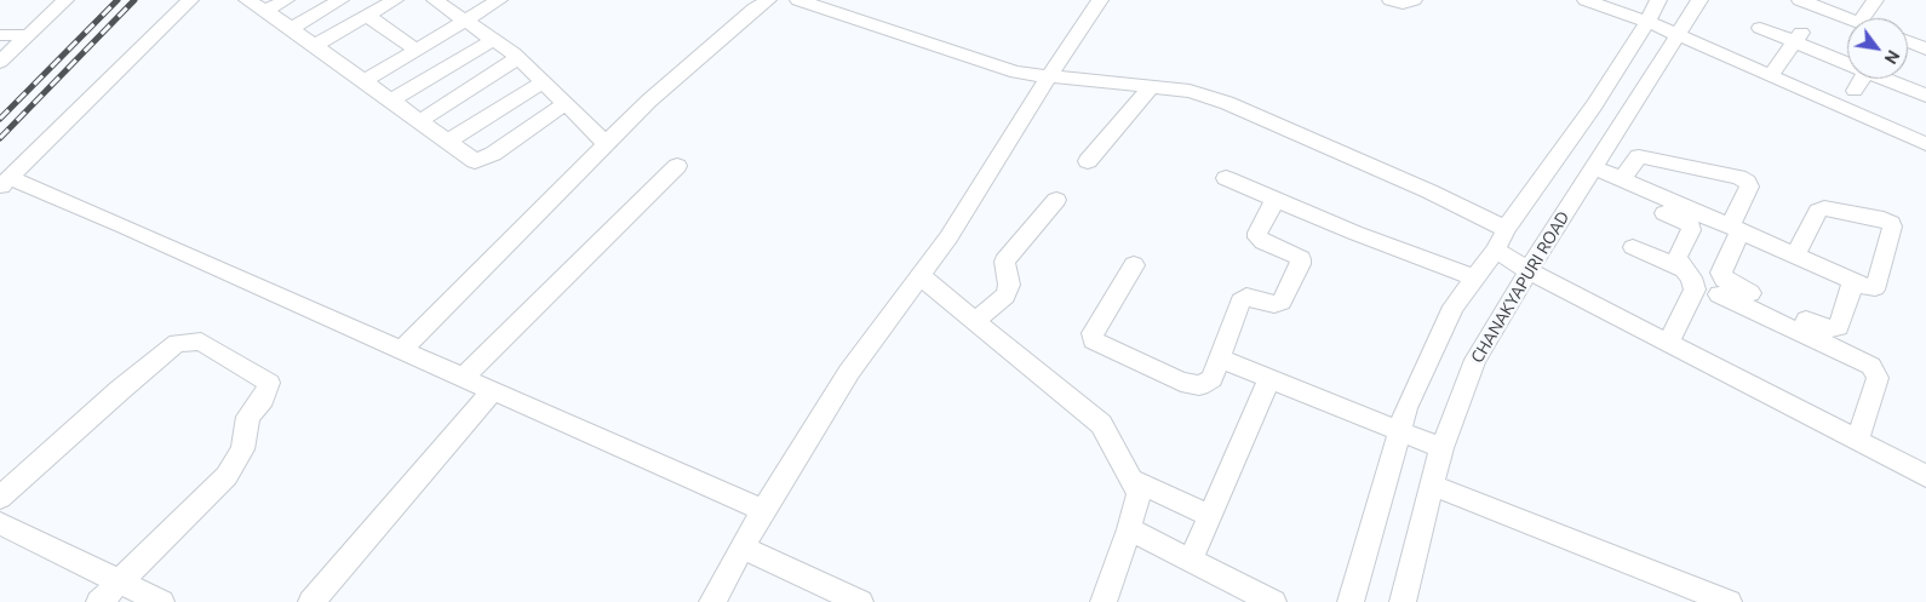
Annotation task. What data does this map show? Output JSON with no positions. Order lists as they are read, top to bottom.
{
  "streets": {
    "street": ["CHANAKYAPURI ROAD"]
  },
  "north": "bottom right"
}
